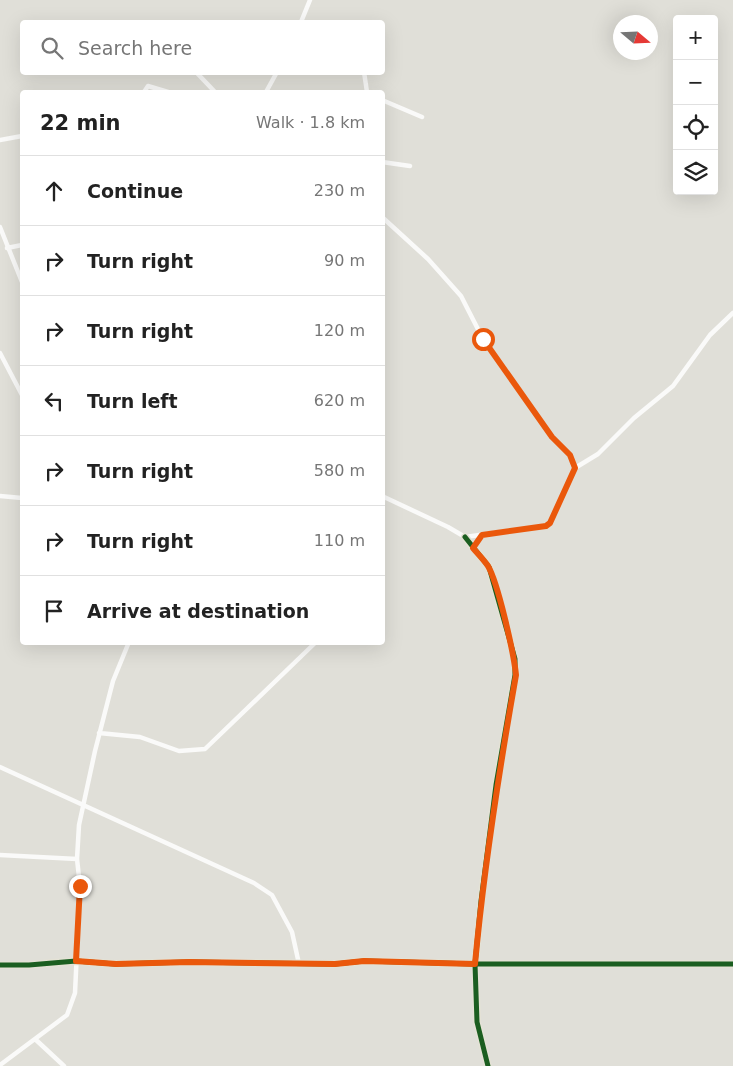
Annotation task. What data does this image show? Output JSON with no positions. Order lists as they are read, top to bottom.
{
  "north": "right",
  "page": {
    "map_buttons": ["+", "−"],
    "search": "Search here",
    "heading": ["22 min", "Walk · 1.8 km"],
    "list": [
      ["Continue", "230 m"],
      ["Turn right", "90 m"],
      ["Turn right", "120 m"],
      ["Turn left", "620 m"],
      ["Turn right", "580 m"],
      ["Turn right", "110 m"],
      "Arrive at destination"
    ]
  }
}
